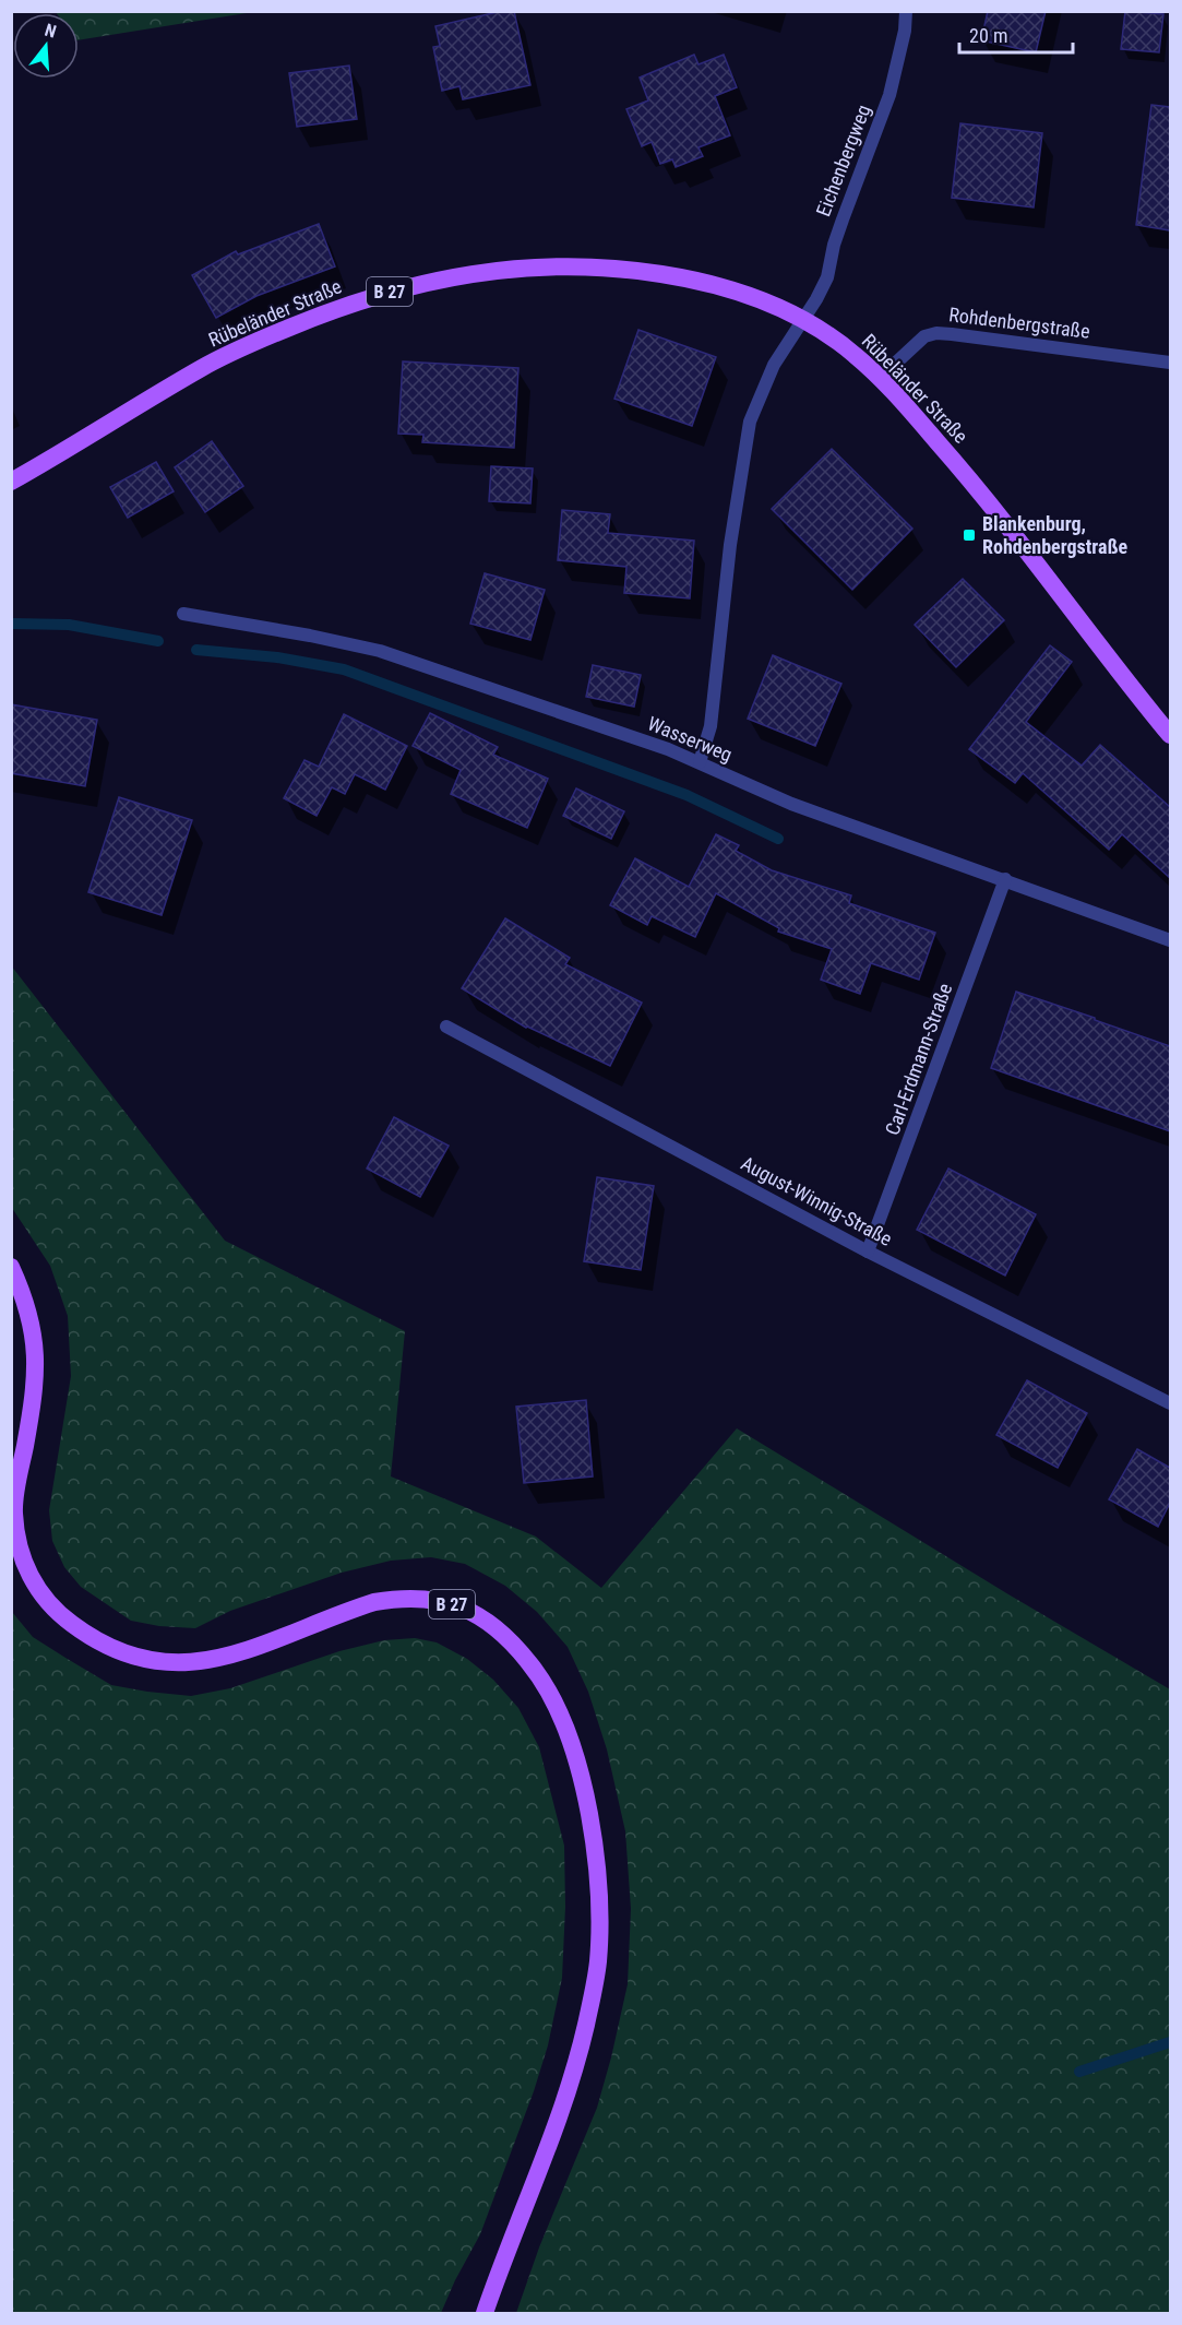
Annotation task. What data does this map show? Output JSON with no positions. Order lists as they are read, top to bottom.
{
  "streets": {
    "main road": ["B 27", "Rübeländer Straße"],
    "street": [
      "Eichenbergweg",
      "Rohdenbergstraße",
      "Wasserweg",
      "Carl-Erdmann-Straße",
      "August-Winnig-Straße"
    ]
  },
  "crossings": [
    ["Eichenbergweg", "Rübeländer Straße"],
    ["Eichenbergweg", "Wasserweg"],
    ["Rübeländer Straße", "Rohdenbergstraße"],
    ["Wasserweg", "Carl-Erdmann-Straße"],
    ["Carl-Erdmann-Straße", "August-Winnig-Straße"]
  ],
  "places": {
    "transit": ["Blankenburg, Rohdenbergstraße"]
  },
  "scale_bar": "20 m",
  "north": "top"
}
